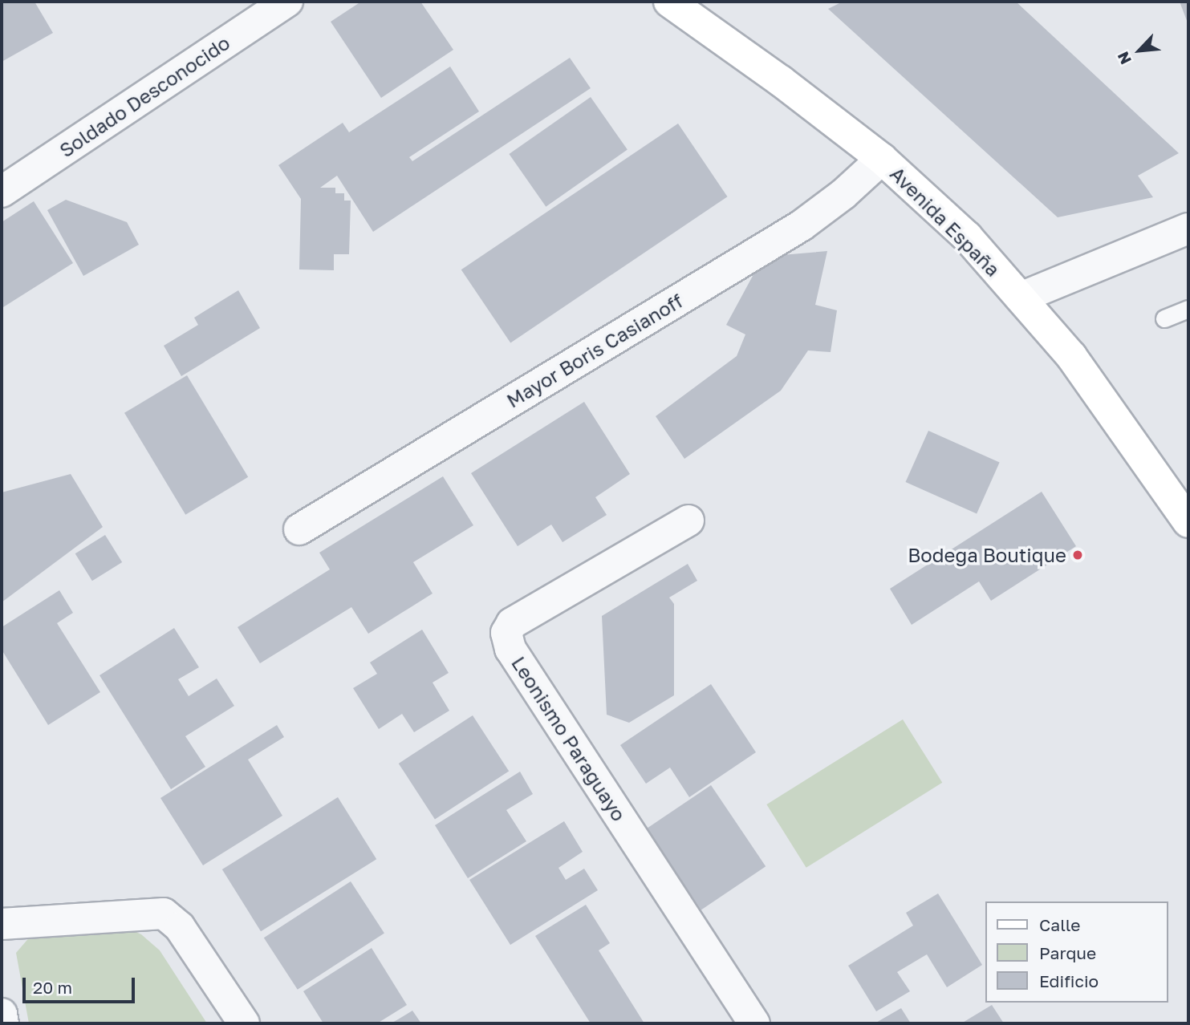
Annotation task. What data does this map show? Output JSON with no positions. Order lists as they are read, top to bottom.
{
  "streets": {
    "main road": ["Avenida España"],
    "street": ["Soldado Desconocido", "Mayor Boris Casianoff", "Leonismo Paraguayo"]
  },
  "crossings": [
    ["Avenida España", "Mayor Boris Casianoff"]
  ],
  "places": ["Bodega Boutique"],
  "legend": ["Calle", "Parque", "Edificio"],
  "scale_bar": "20 m",
  "north": "bottom left"
}
